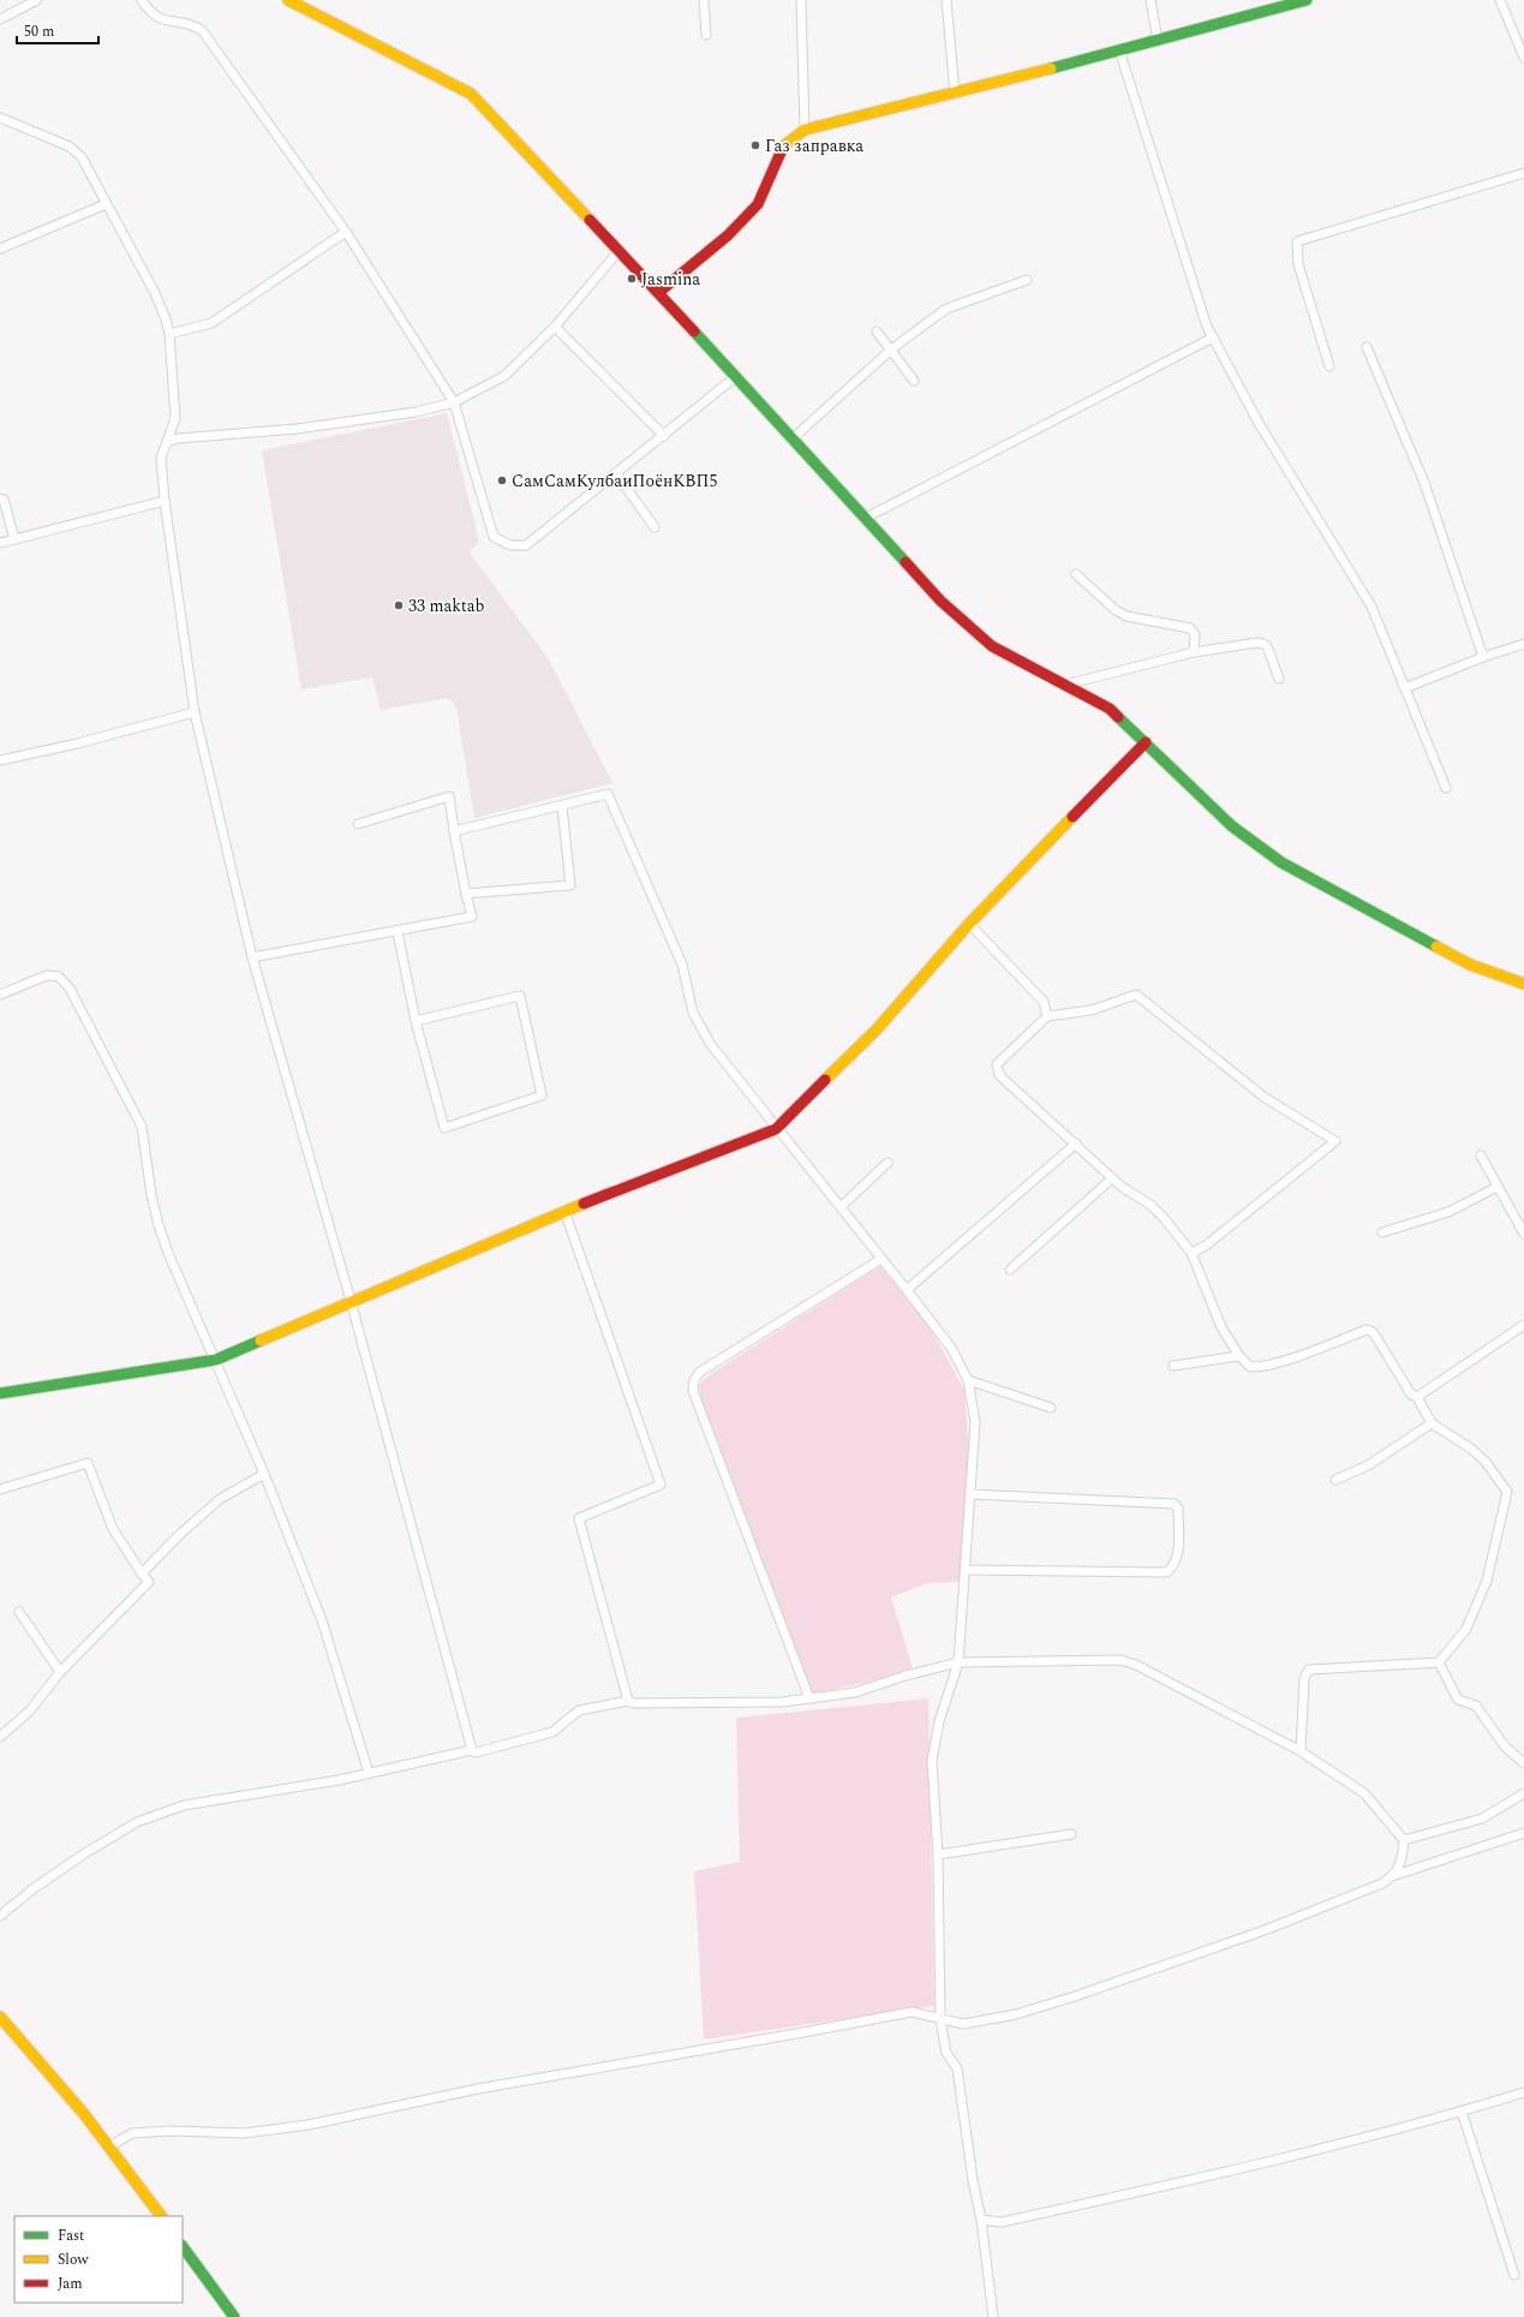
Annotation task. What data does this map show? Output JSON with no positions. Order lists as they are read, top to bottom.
{
  "places": [
    "Газ заправка",
    "Jasmina",
    "СамСамКулбаиПоёнКВП5",
    "33 maktab"
  ],
  "legend": ["Fast", "Slow", "Jam"],
  "scale_bar": "50 m"
}
